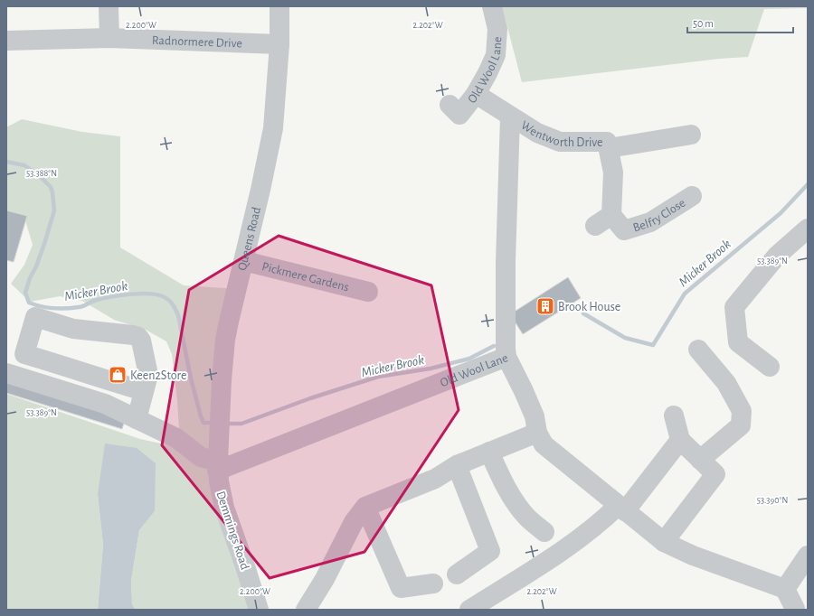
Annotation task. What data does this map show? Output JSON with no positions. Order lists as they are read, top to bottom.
{
  "streets": {
    "street": [
      "Radnormere Drive",
      "Old Wool Lane",
      "Wentworth Drive",
      "Belfry Close",
      "Queens Road",
      "Pickmere Gardens",
      "Demmings Road"
    ]
  },
  "crossings": [
    ["Radnormere Drive", "Queens Road"],
    ["Old Wool Lane", "Wentworth Drive"],
    ["Old Wool Lane", "Queens Road"],
    ["Old Wool Lane", "Demmings Road"],
    ["Wentworth Drive", "Belfry Close"],
    ["Queens Road", "Pickmere Gardens"],
    ["Queens Road", "Demmings Road"]
  ],
  "water": ["Micker Brook"],
  "places": {
    "building": ["Brook House"],
    "shop": ["Keen2Store"]
  },
  "scale_bar": "50 m",
  "coordinates": [
    "2.200°W",
    "2.202°W",
    "53.388°N",
    "53.389°N",
    "53.390°N"
  ]
}
